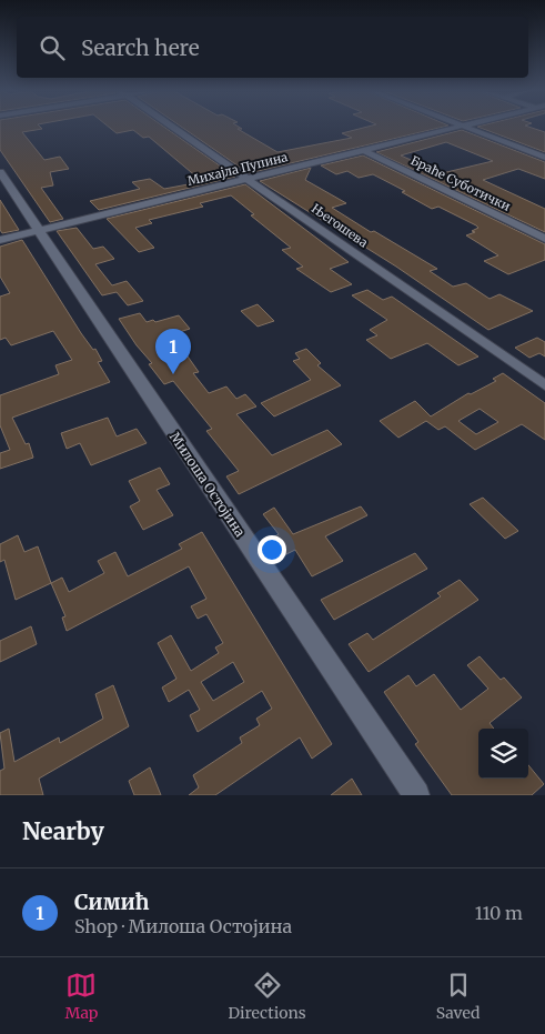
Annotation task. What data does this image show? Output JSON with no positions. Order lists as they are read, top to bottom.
{
  "streets": {
    "street": [
      "Михајла Пупина",
      "Браће Суботички",
      "Његошева",
      "Милоша Остојина"
    ]
  },
  "crossings": [
    ["Михајла Пупина", "Браће Суботички"],
    ["Михајла Пупина", "Његошева"],
    ["Михајла Пупина", "Милоша Остојина"]
  ],
  "page": {
    "search": "Search here",
    "pins": "1",
    "heading": "Nearby",
    "list": [
      {
        "mark": "1",
        "name": "Симић",
        "note": "Shop · Милоша Остојина",
        "value": "110 m"
      }
    ],
    "nav": ["Map", "Directions", "Saved"]
  }
}
